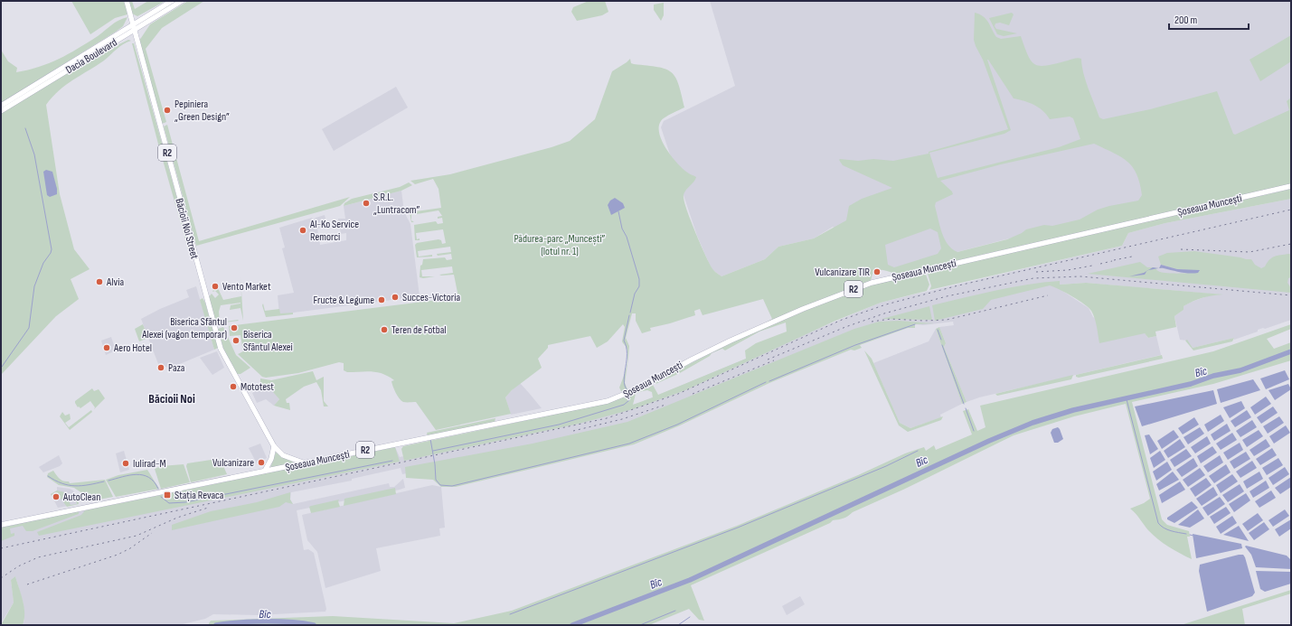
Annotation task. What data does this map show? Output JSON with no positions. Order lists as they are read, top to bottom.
{
  "streets": {
    "main road": [
      "Dacia Boulevard",
      "R2",
      "Șoseaua Muncești",
      "Băcioii Noi Street"
    ]
  },
  "crossings": [
    ["Dacia Boulevard", "Băcioii Noi Street"],
    ["Șoseaua Muncești", "Băcioii Noi Street"]
  ],
  "districts": ["Băcioii Noi"],
  "water": ["Bîc"],
  "parks": ["Pădurea-parc „Muncești” (lotul nr. 1)"],
  "places": {
    "other": [
      "Pepiniera „Green Design”",
      "S.R.L. „Luntracom”",
      "Al-Ko Service Remorci",
      "Vulcanizare TIR",
      "Alvia",
      "Vento Market",
      "Succes-Victoria",
      "Fructe & Legume",
      "Biserica Sfântul Alexei (vagon temporar)",
      "Teren de Fotbal",
      "Biserica Sfântul Alexei",
      "Aero Hotel",
      "Paza",
      "Mototest",
      "Vulcanizare",
      "Iulirad-M",
      "AutoClean"
    ],
    "transit": ["Stația Revaca"]
  },
  "scale_bar": "200 m"
}
